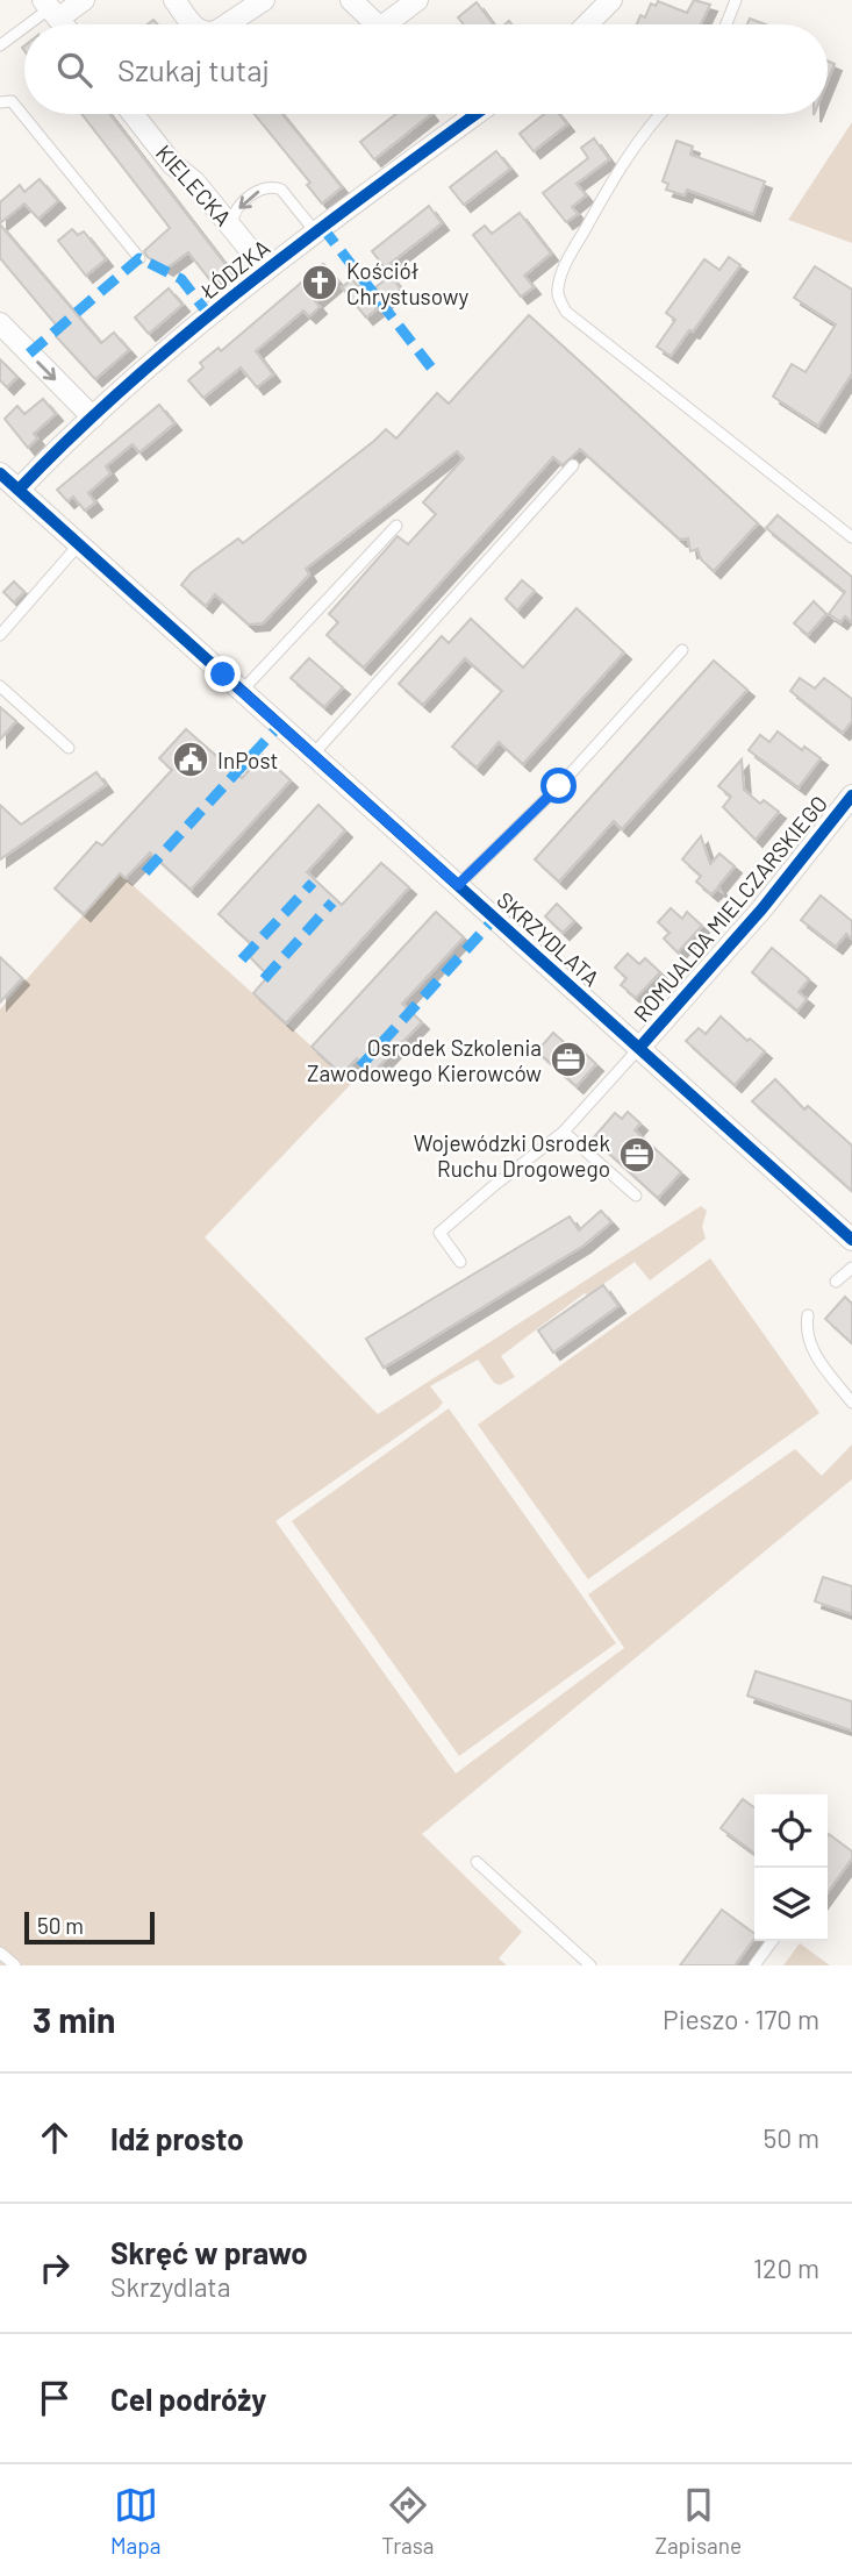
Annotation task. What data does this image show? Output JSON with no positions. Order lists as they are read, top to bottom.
{
  "streets": {
    "street": [
      "KIELECKA",
      "ŁÓDZKA",
      "ROMUALDA MIELCZARSKIEGO",
      "SKRZYDLATA"
    ]
  },
  "crossings": [
    ["KIELECKA", "ŁÓDZKA"],
    ["ŁÓDZKA", "SKRZYDLATA"],
    ["ROMUALDA MIELCZARSKIEGO", "SKRZYDLATA"]
  ],
  "places": {
    "church": ["Kościół Chrystusowy"],
    "public building": ["InPost"],
    "office": ["Osrodek Szkolenia Zawodowego Kierowców", "Wojewódzki Osrodek Ruchu Drogowego"]
  },
  "scale_bar": "50 m",
  "page": {
    "search": "Szukaj tutaj",
    "scale": "50 m",
    "heading": ["3 min", "Pieszo · 170 m"],
    "list": [
      ["Idź prosto", "50 m"],
      ["Skręć w prawo", "Skrzydlata", "120 m"],
      "Cel podróży"
    ],
    "nav": ["Mapa", "Trasa", "Zapisane"]
  }
}
